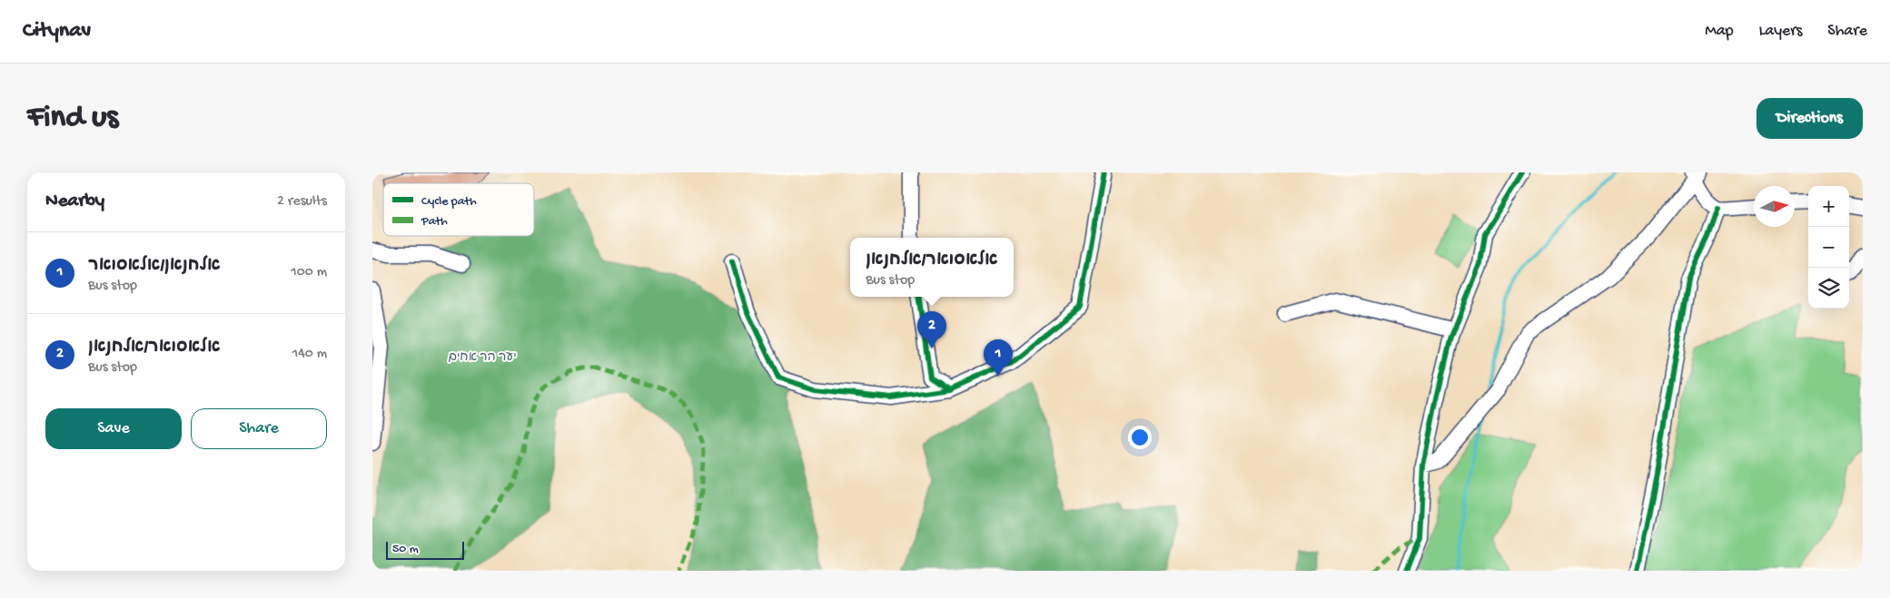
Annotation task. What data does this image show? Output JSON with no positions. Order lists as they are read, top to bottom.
{
  "parks": ["יער הר אחים"],
  "legend": ["Cycle path", "Path"],
  "scale_bar": "50 m",
  "north": "right",
  "page": {
    "header": "Citynav",
    "nav": ["Map", "Layers", "Share"],
    "buttons": [
      "Directions",
      ["Save", "Share"]
    ],
    "title": "Find us",
    "heading": ["Nearby", "2 results"],
    "map_buttons": ["+", "−"],
    "list": [
      {
        "mark": "1",
        "name": "אלחנאן/אלאסואר",
        "note": "Bus stop",
        "value": "100 m"
      },
      {
        "mark": "2",
        "name": "אלאסואר/אלחנאן",
        "note": "Bus stop",
        "value": "140 m"
      }
    ],
    "popup": ["אלאסואר/אלחנאן", "Bus stop"],
    "pins": ["2", "1"],
    "scale": "50 m"
  }
}
